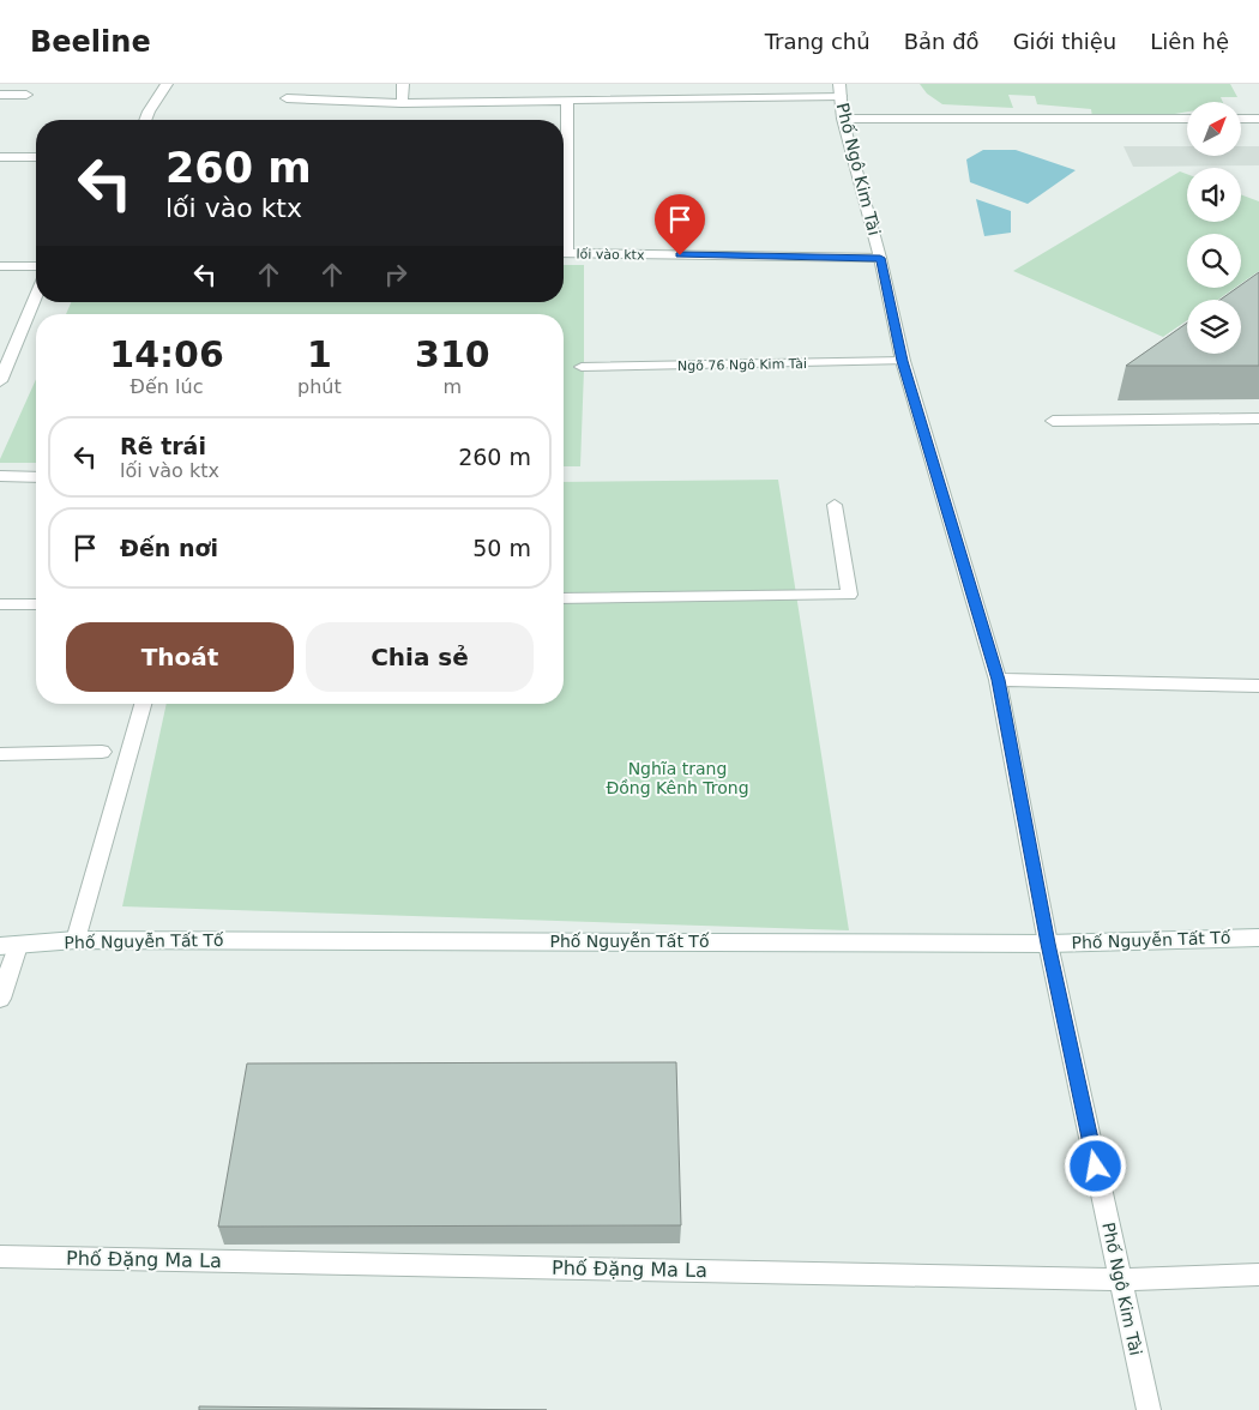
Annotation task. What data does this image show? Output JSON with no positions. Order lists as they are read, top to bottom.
{
  "streets": {
    "street": [
      "Phố Ngô Kim Tài",
      "lối vào ktx",
      "Ngõ 76 Ngô Kim Tài",
      "Phố Nguyễn Tất Tố",
      "Phố Đặng Ma La"
    ]
  },
  "crossings": [
    ["Phố Ngô Kim Tài", "lối vào ktx"],
    ["Phố Ngô Kim Tài", "Ngõ 76 Ngô Kim Tài"],
    ["Phố Ngô Kim Tài", "Phố Nguyễn Tất Tố"],
    ["Phố Ngô Kim Tài", "Phố Đặng Ma La"]
  ],
  "parks": ["Nghĩa trang Đồng Kênh Trong"],
  "north": "top right",
  "page": {
    "header": "Beeline",
    "nav": [
      "Trang chủ",
      "Bản đồ",
      "Giới thiệu",
      "Liên hệ"
    ],
    "turn": ["260 m", "lối vào ktx"],
    "eta": [
      "14:06",
      "Đến lúc",
      "1",
      "phút",
      "310",
      "m"
    ],
    "list": [
      {
        "name": "Rẽ trái",
        "note": "lối vào ktx",
        "value": "260 m"
      },
      {
        "name": "Đến nơi",
        "value": "50 m"
      }
    ],
    "buttons": ["Thoát", "Chia sẻ"]
  }
}
